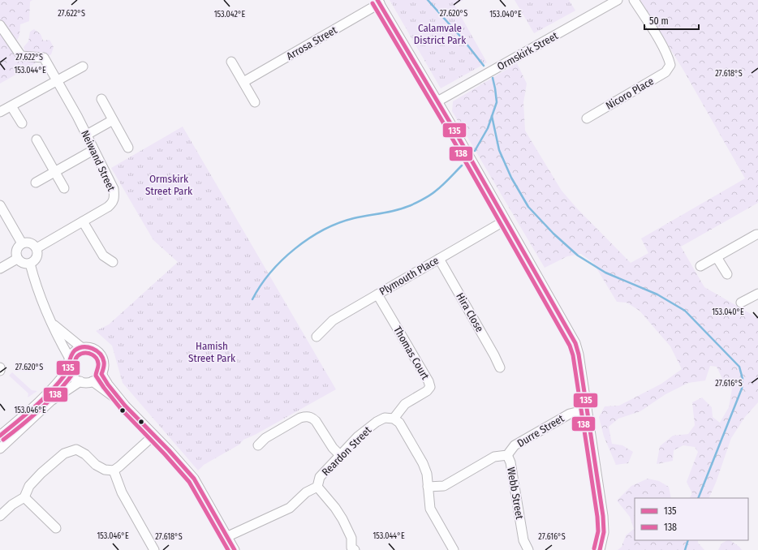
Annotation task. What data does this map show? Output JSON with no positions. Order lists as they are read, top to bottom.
{
  "streets": {
    "street": [
      "Arrosa Street",
      "Ormskirk Street",
      "Nicoro Place",
      "Neiwand Street",
      "Plymouth Place",
      "Hira Close",
      "Thomas Court",
      "Durre Street",
      "Reardon Street",
      "Webb Street"
    ]
  },
  "crossings": [
    ["Plymouth Place", "Hira Close"],
    ["Plymouth Place", "Thomas Court"],
    ["Thomas Court", "Reardon Street"],
    ["Durre Street", "Webb Street"]
  ],
  "parks": ["Calamvale District Park", "Ormskirk Street Park", "Hamish Street Park"],
  "lines": ["transit line 135", "transit line 138"],
  "legend": ["135", "138"],
  "scale_bar": "50 m",
  "coordinates": [
    "27.622°S",
    "27.620°S",
    "153.042°E",
    "153.040°E",
    "153.044°E",
    "27.618°S",
    "27.616°S",
    "153.046°E"
  ]
}
